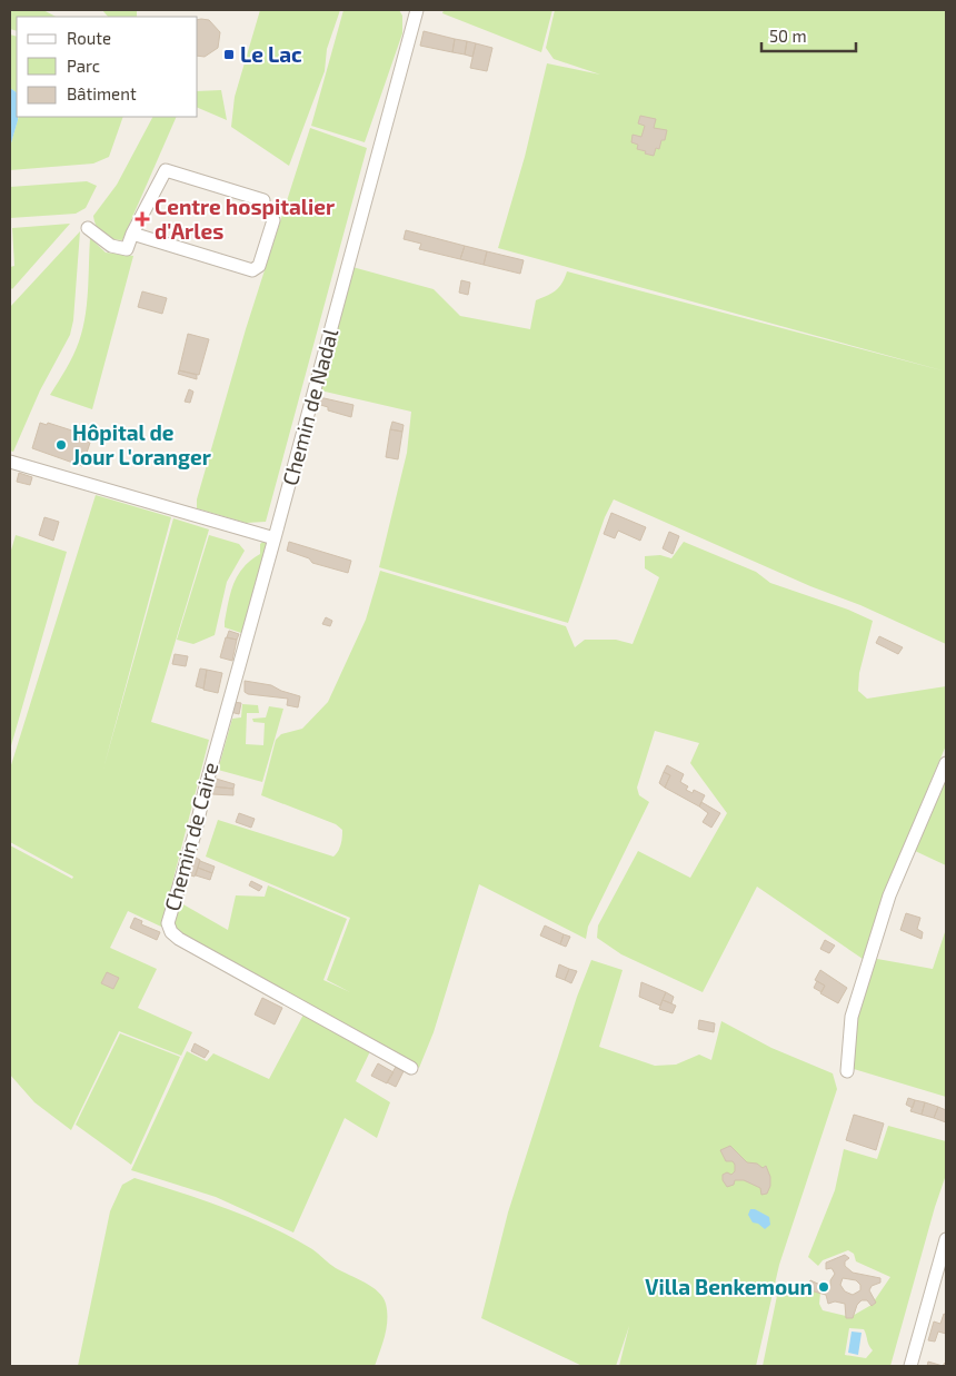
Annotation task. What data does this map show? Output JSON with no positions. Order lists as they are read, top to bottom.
{
  "streets": {
    "street": ["Chemin de Nadal", "Chemin de Caire"]
  },
  "crossings": [
    ["Chemin de Nadal", "Chemin de Caire"]
  ],
  "places": {
    "transit": ["Le Lac"],
    "health": ["Centre hospitalier d'Arles"],
    "other": ["Hôpital de Jour L'oranger", "Villa Benkemoun"]
  },
  "legend": ["Route", "Parc", "Bâtiment"],
  "scale_bar": "50 m"
}
